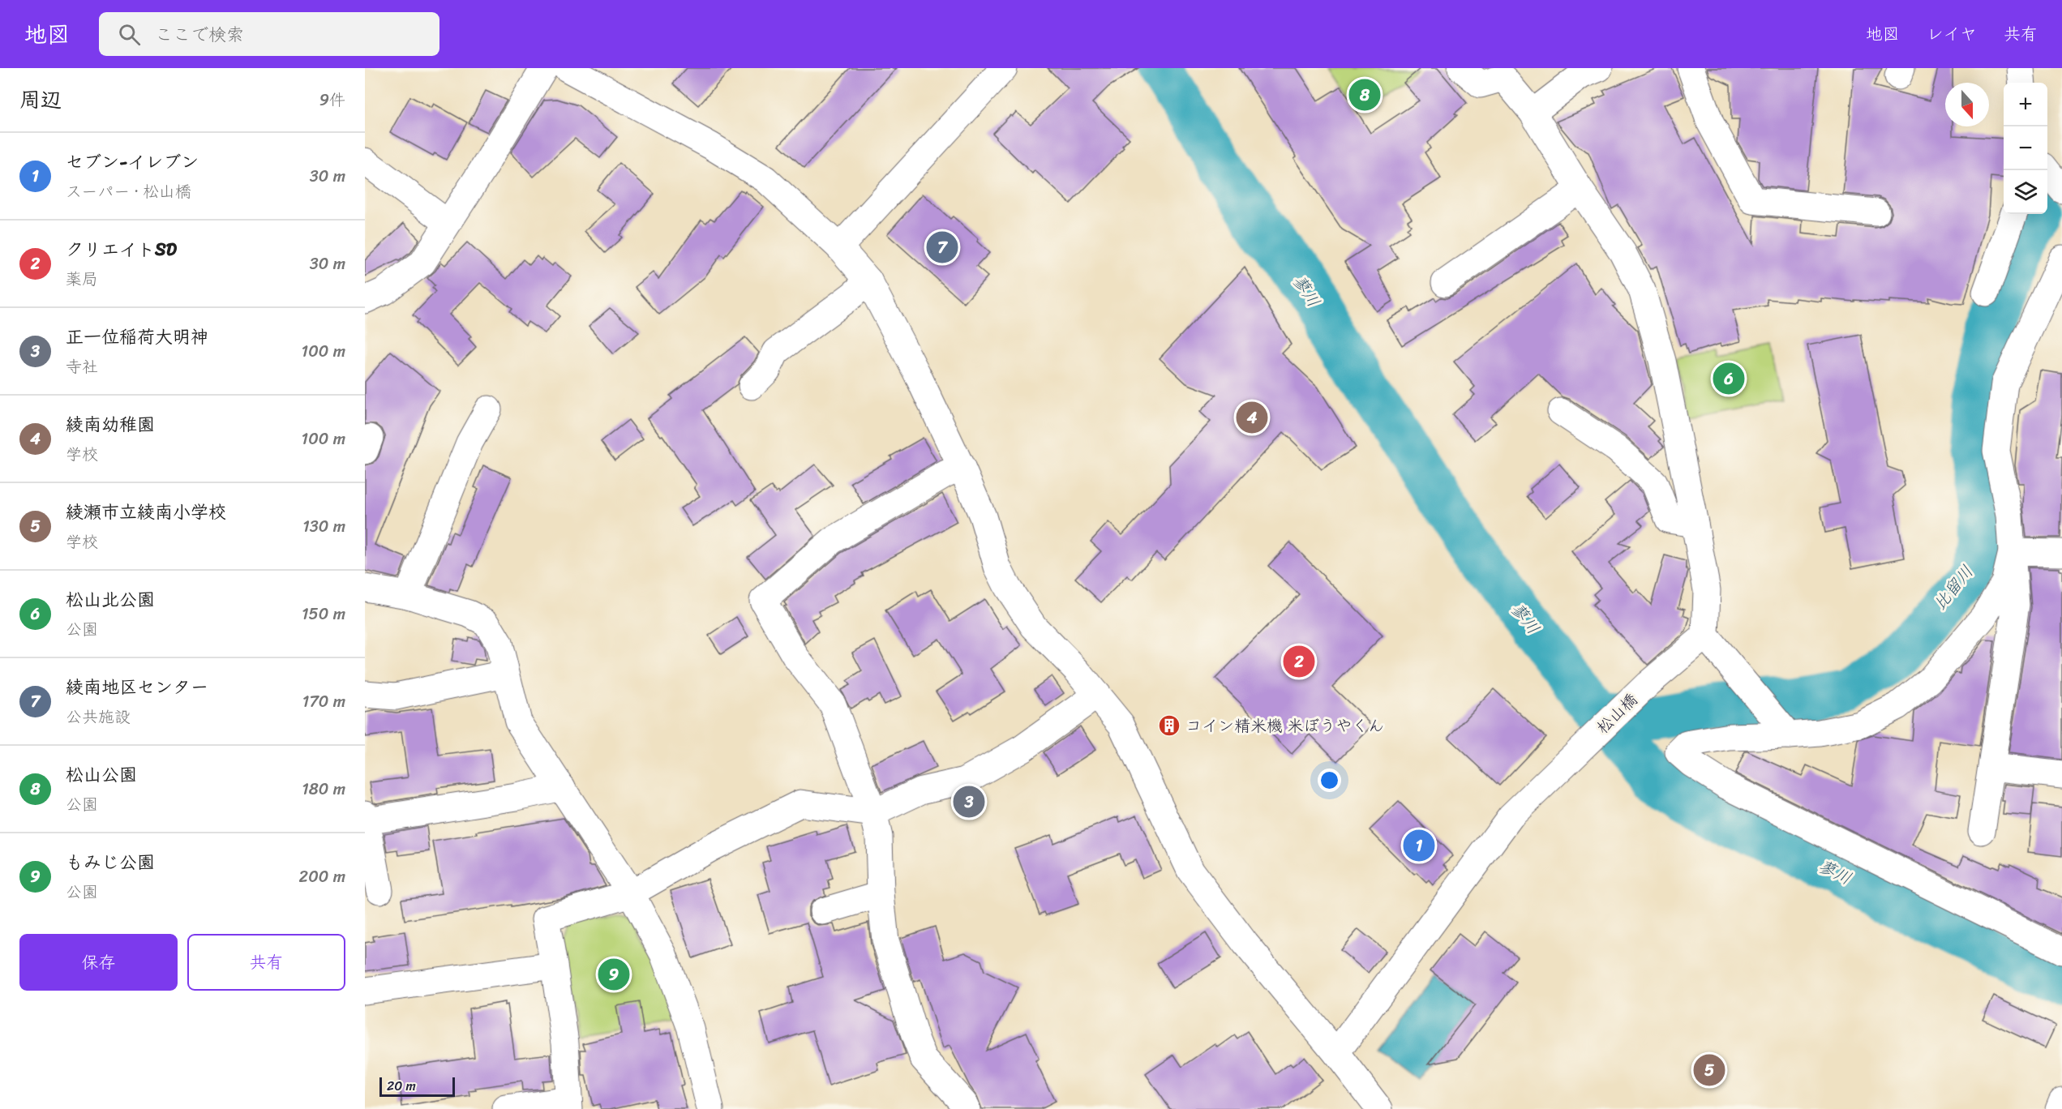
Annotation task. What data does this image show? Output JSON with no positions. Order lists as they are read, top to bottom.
{
  "streets": {
    "street": ["松山橋"]
  },
  "water": ["蓼川", "比留川"],
  "places": {
    "building": ["コイン精米機 米ぼうやくん"]
  },
  "scale_bar": "20 m",
  "north": "bottom",
  "page": {
    "header": "地図",
    "search": "ここで検索",
    "nav": ["地図", "レイヤ", "共有"],
    "heading": ["周辺", "9件"],
    "pins": [
      "8",
      "7",
      "6",
      "4",
      "2",
      "3",
      "1",
      "9",
      "5"
    ],
    "map_buttons": ["+", "−"],
    "list": [
      {
        "mark": "1",
        "name": "セブン-イレブン",
        "note": "スーパー · 松山橋",
        "value": "30 m"
      },
      {
        "mark": "2",
        "name": "クリエイトSD",
        "note": "薬局",
        "value": "30 m"
      },
      {
        "mark": "3",
        "name": "正一位稲荷大明神",
        "note": "寺社",
        "value": "100 m"
      },
      {
        "mark": "4",
        "name": "綾南幼稚園",
        "note": "学校",
        "value": "100 m"
      },
      {
        "mark": "5",
        "name": "綾瀬市立綾南小学校",
        "note": "学校",
        "value": "130 m"
      },
      {
        "mark": "6",
        "name": "松山北公園",
        "note": "公園",
        "value": "150 m"
      },
      {
        "mark": "7",
        "name": "綾南地区センター",
        "note": "公共施設",
        "value": "170 m"
      },
      {
        "mark": "8",
        "name": "松山公園",
        "note": "公園",
        "value": "180 m"
      },
      {
        "mark": "9",
        "name": "もみじ公園",
        "note": "公園",
        "value": "200 m"
      }
    ],
    "buttons": ["保存", "共有"],
    "scale": "20 m"
  }
}
